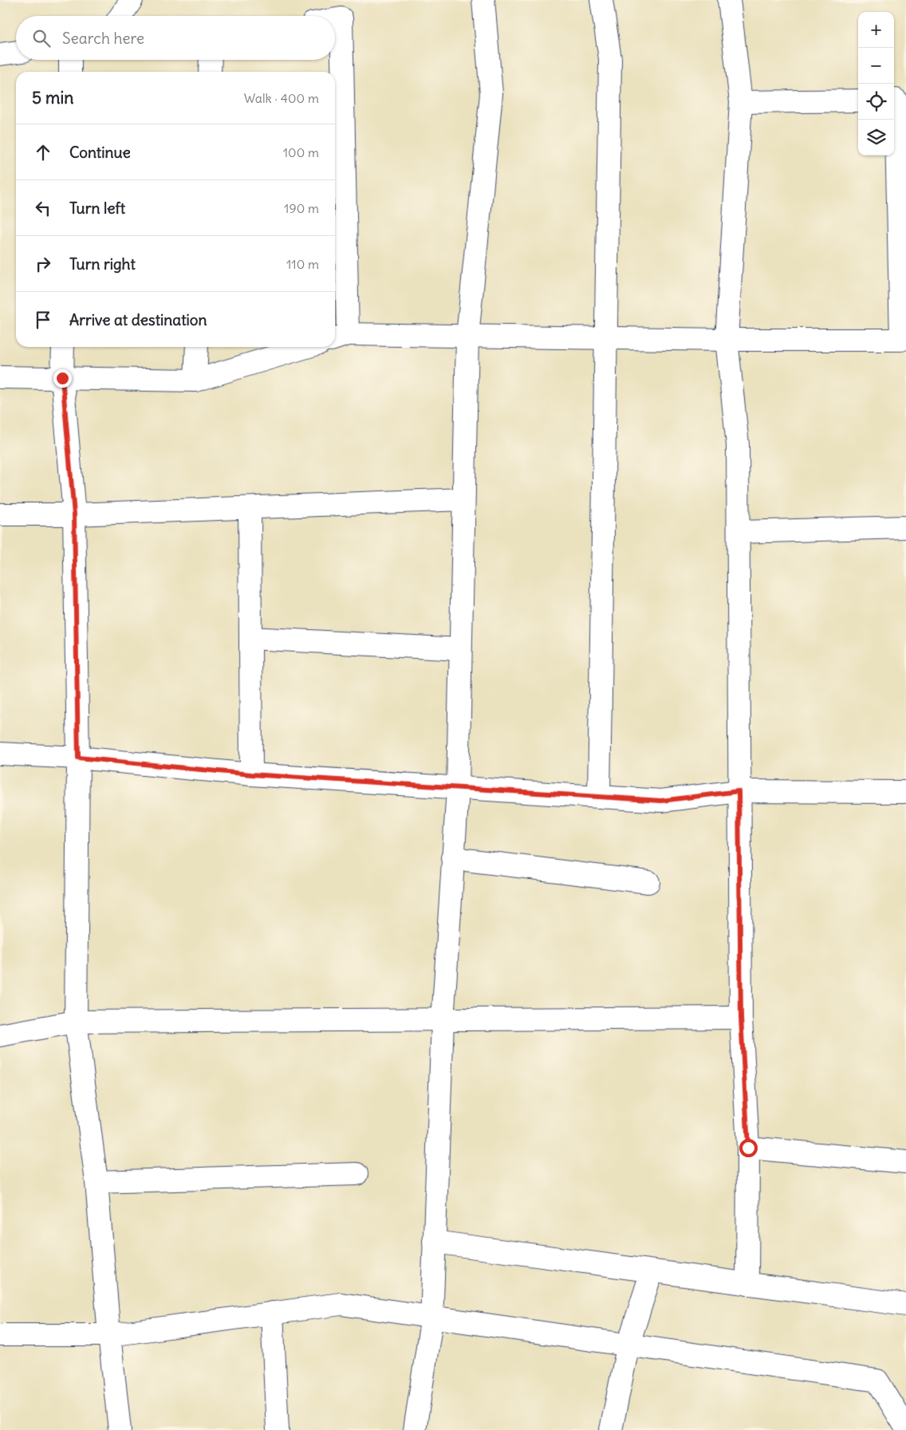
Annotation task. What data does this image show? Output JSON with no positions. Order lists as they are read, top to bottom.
{
  "page": {
    "map_buttons": ["+", "−"],
    "search": "Search here",
    "heading": ["5 min", "Walk · 400 m"],
    "list": [
      ["Continue", "100 m"],
      ["Turn left", "190 m"],
      ["Turn right", "110 m"],
      "Arrive at destination"
    ]
  }
}
